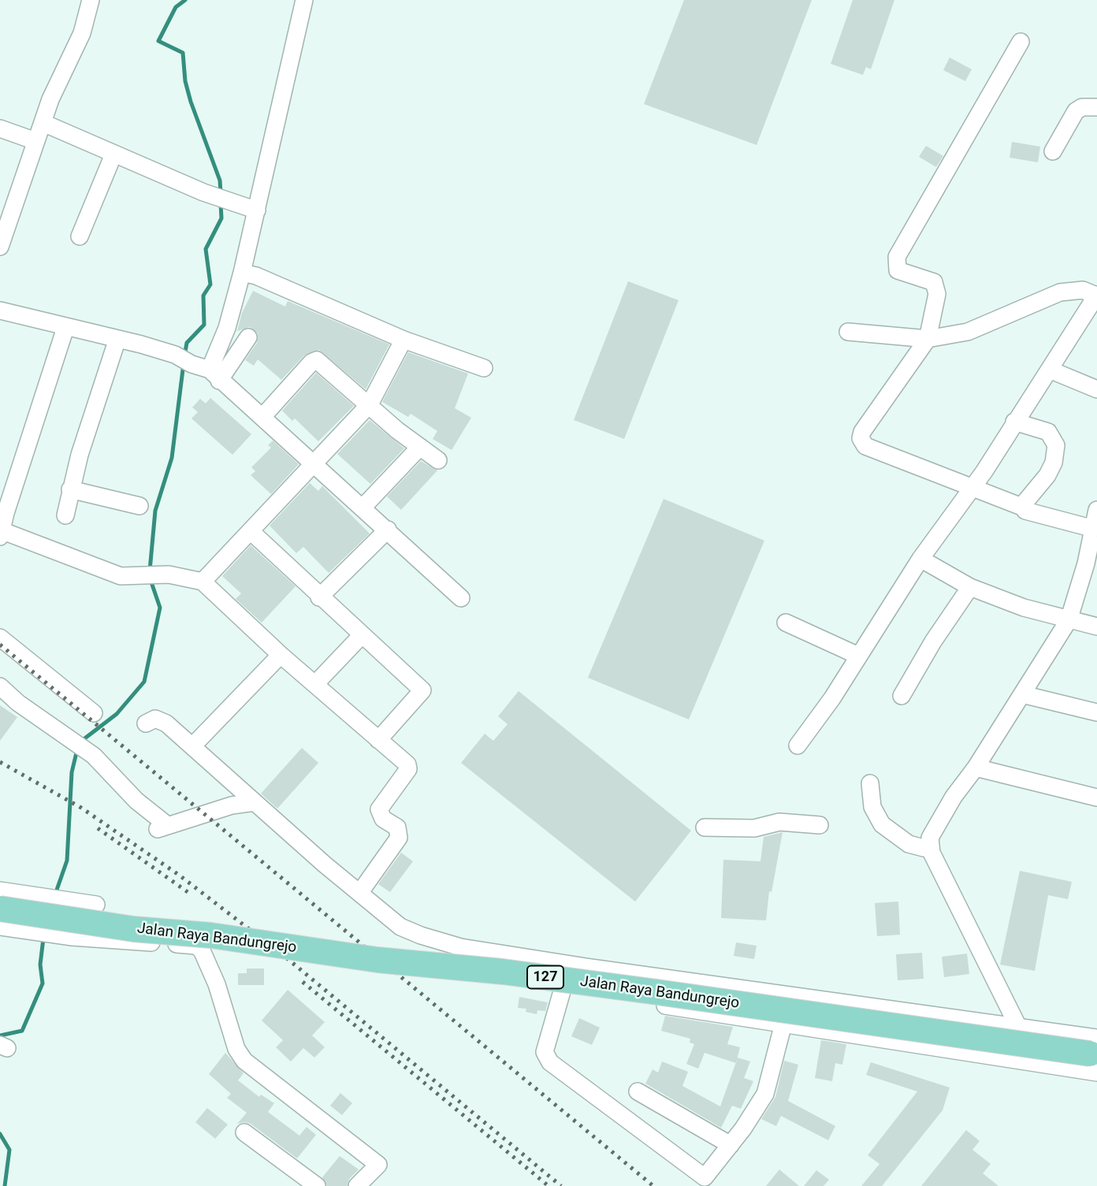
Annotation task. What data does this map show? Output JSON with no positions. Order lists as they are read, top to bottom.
{
  "streets": {
    "main road": ["Jalan Raya Bandungrejo", "127"]
  }
}
